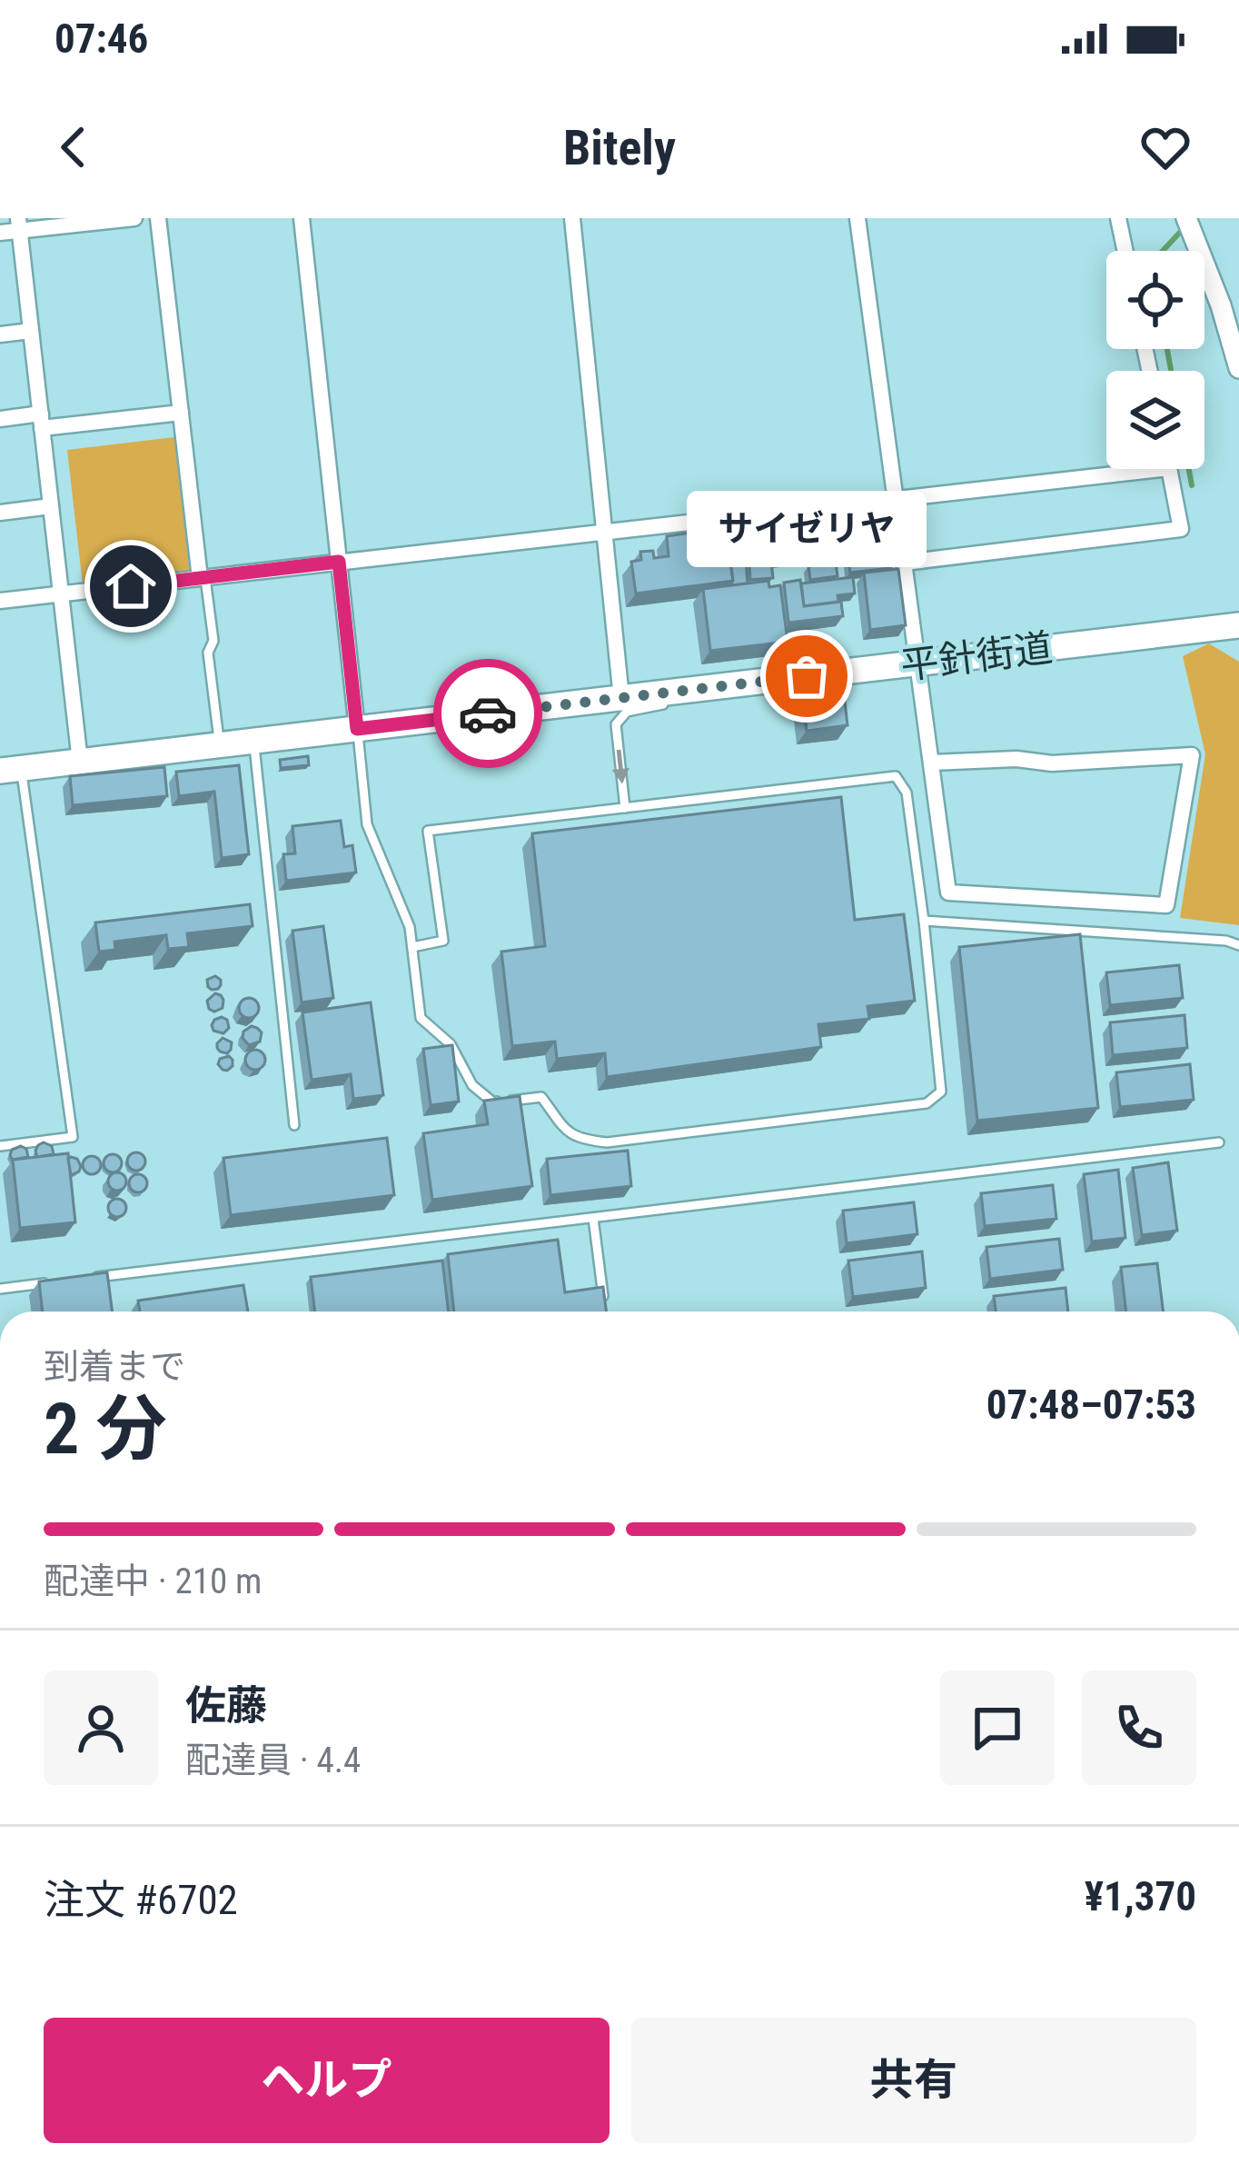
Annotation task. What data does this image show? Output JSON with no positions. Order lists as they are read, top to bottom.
{
  "streets": {
    "main road": ["平針街道"]
  },
  "places": ["サイゼリヤ"],
  "page": {
    "status": "07:46",
    "header": "Bitely",
    "bubble": "サイゼリヤ",
    "heading": ["2 分", "到着まで", "07:48–07:53"],
    "panel": [
      "佐藤",
      "配達員 · 4.4",
      "注文 #6702",
      "¥1,370"
    ],
    "bar": "配達中 · 210 m",
    "buttons": ["ヘルプ", "共有"]
  }
}
